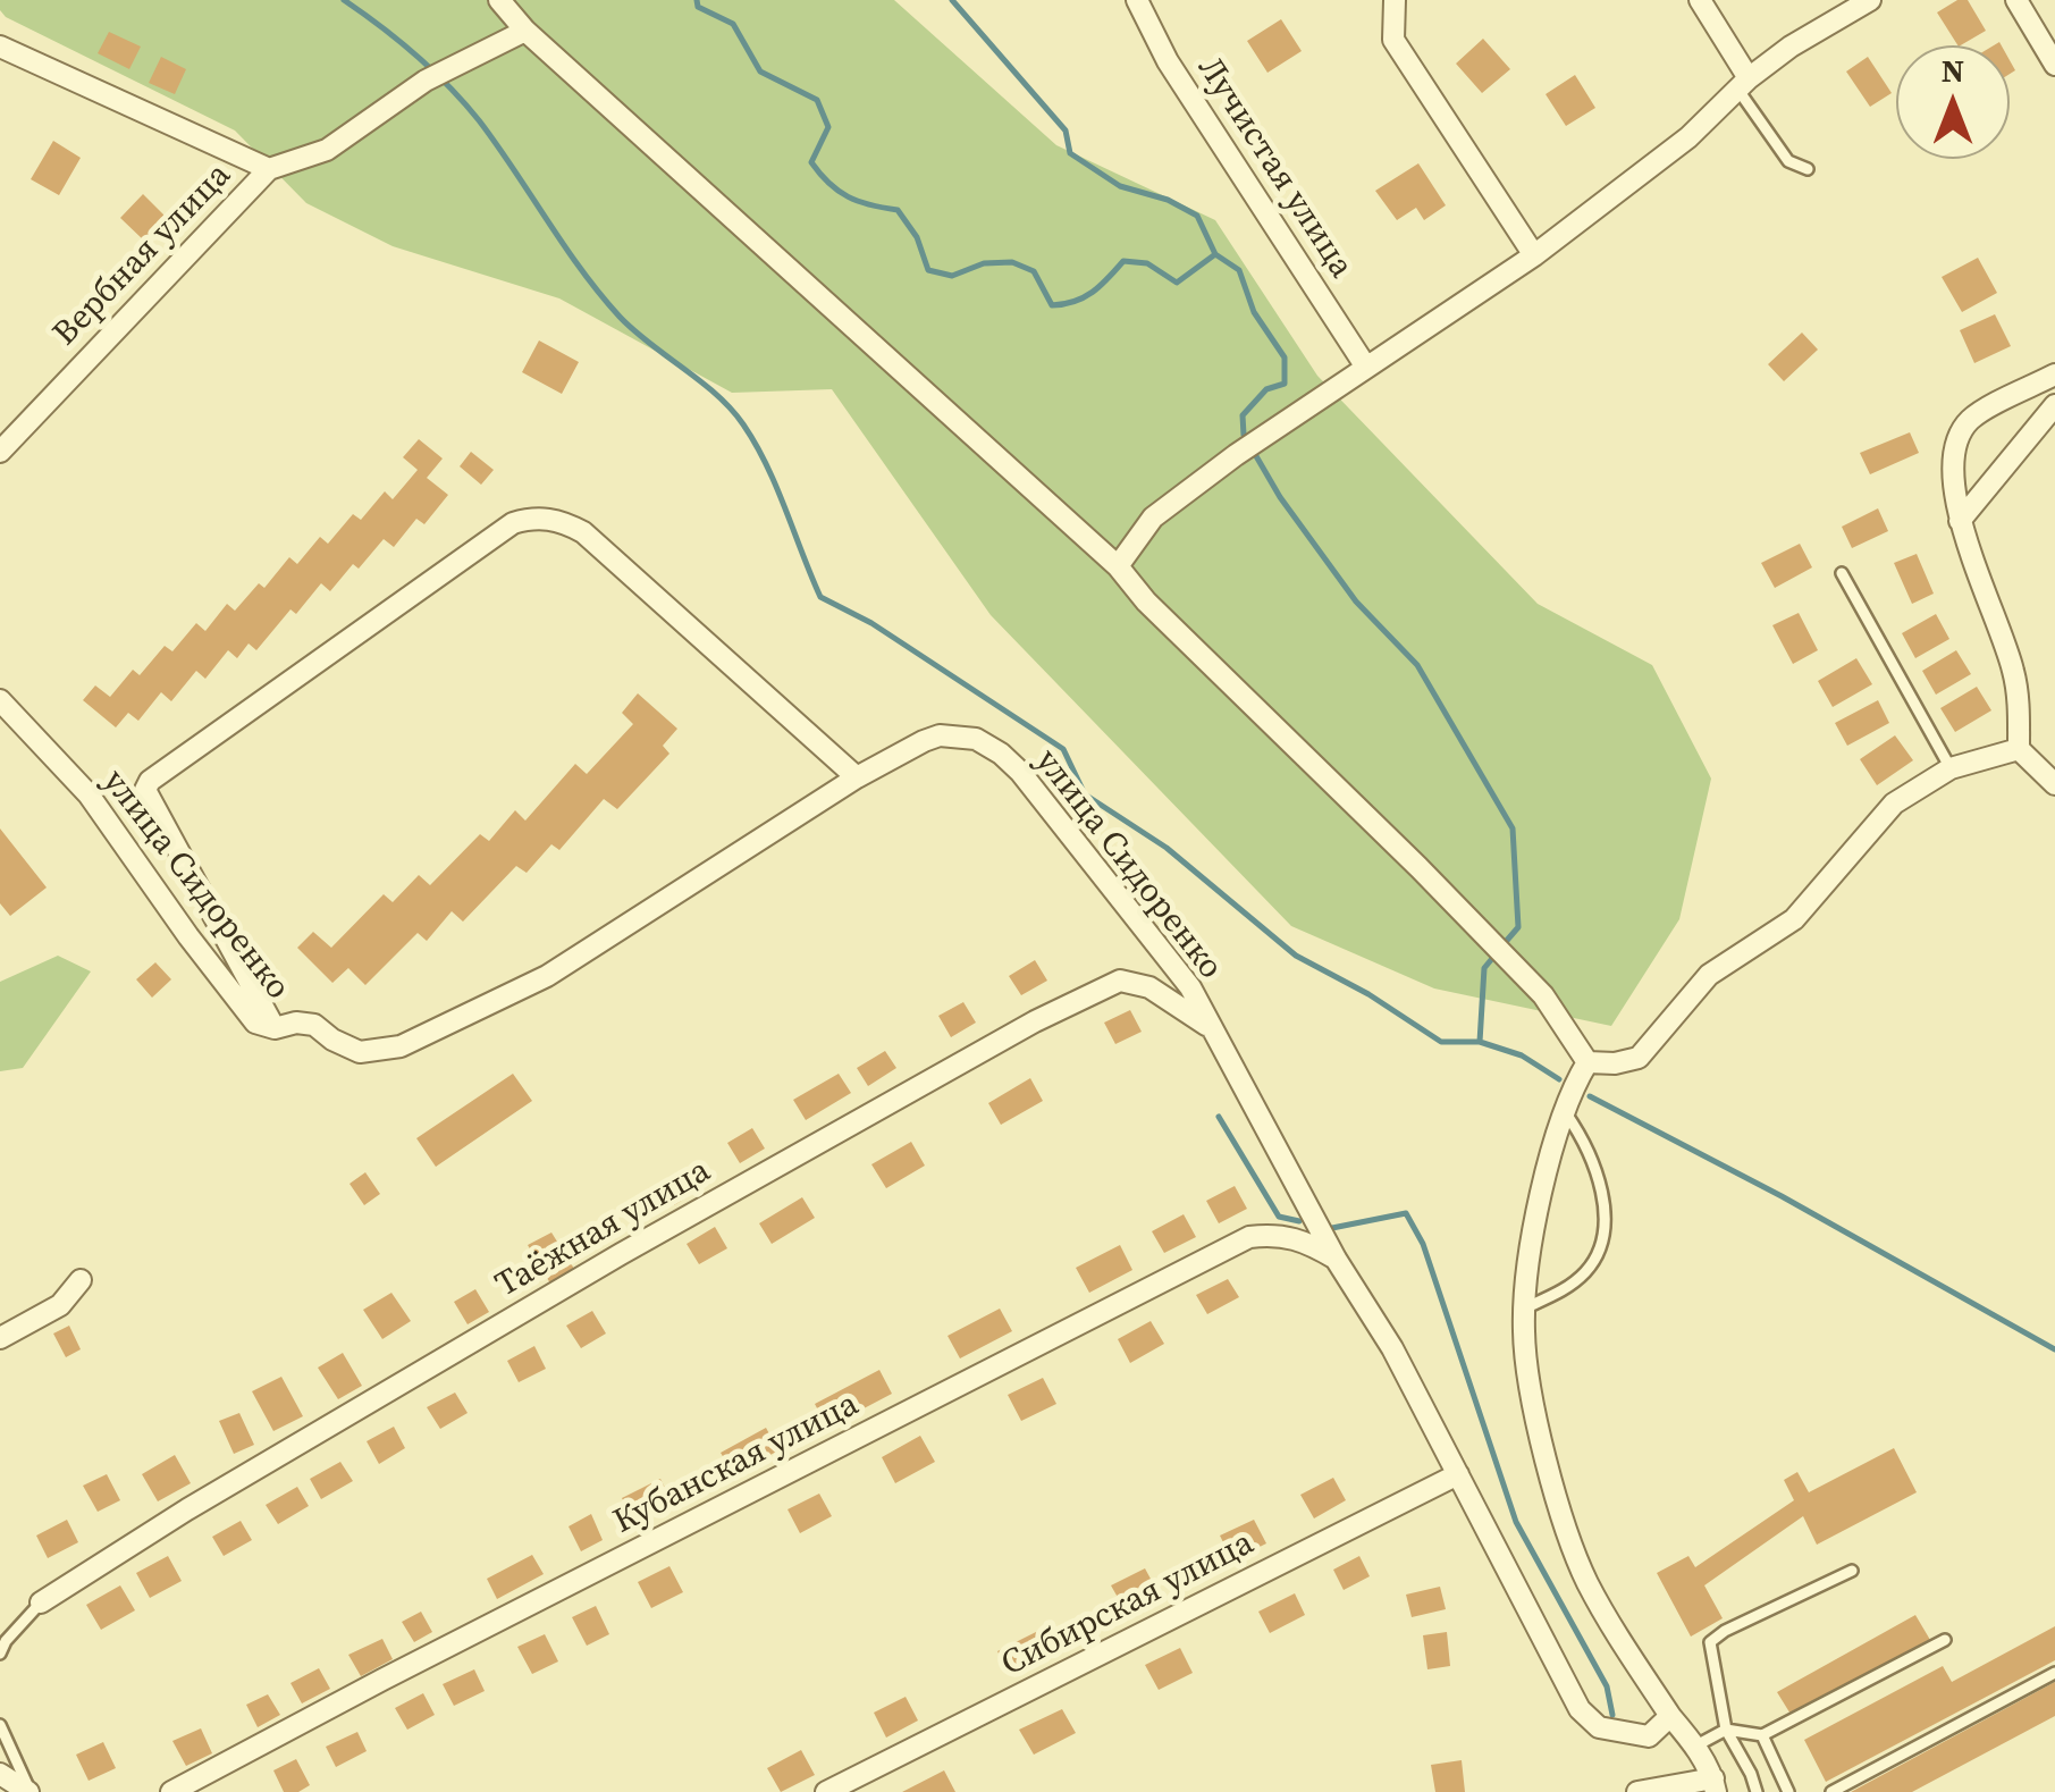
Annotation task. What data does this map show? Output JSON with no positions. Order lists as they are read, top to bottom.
{
  "streets": {
    "street": [
      "Лучистая улица",
      "Вербная улица",
      "улица Сидоренко",
      "Таёжная улица",
      "Кубанская улица",
      "Сибирская улица"
    ]
  },
  "crossings": [
    ["улица Сидоренко", "Таёжная улица"],
    ["улица Сидоренко", "Кубанская улица"],
    ["улица Сидоренко", "Сибирская улица"]
  ],
  "north": "top"
}
